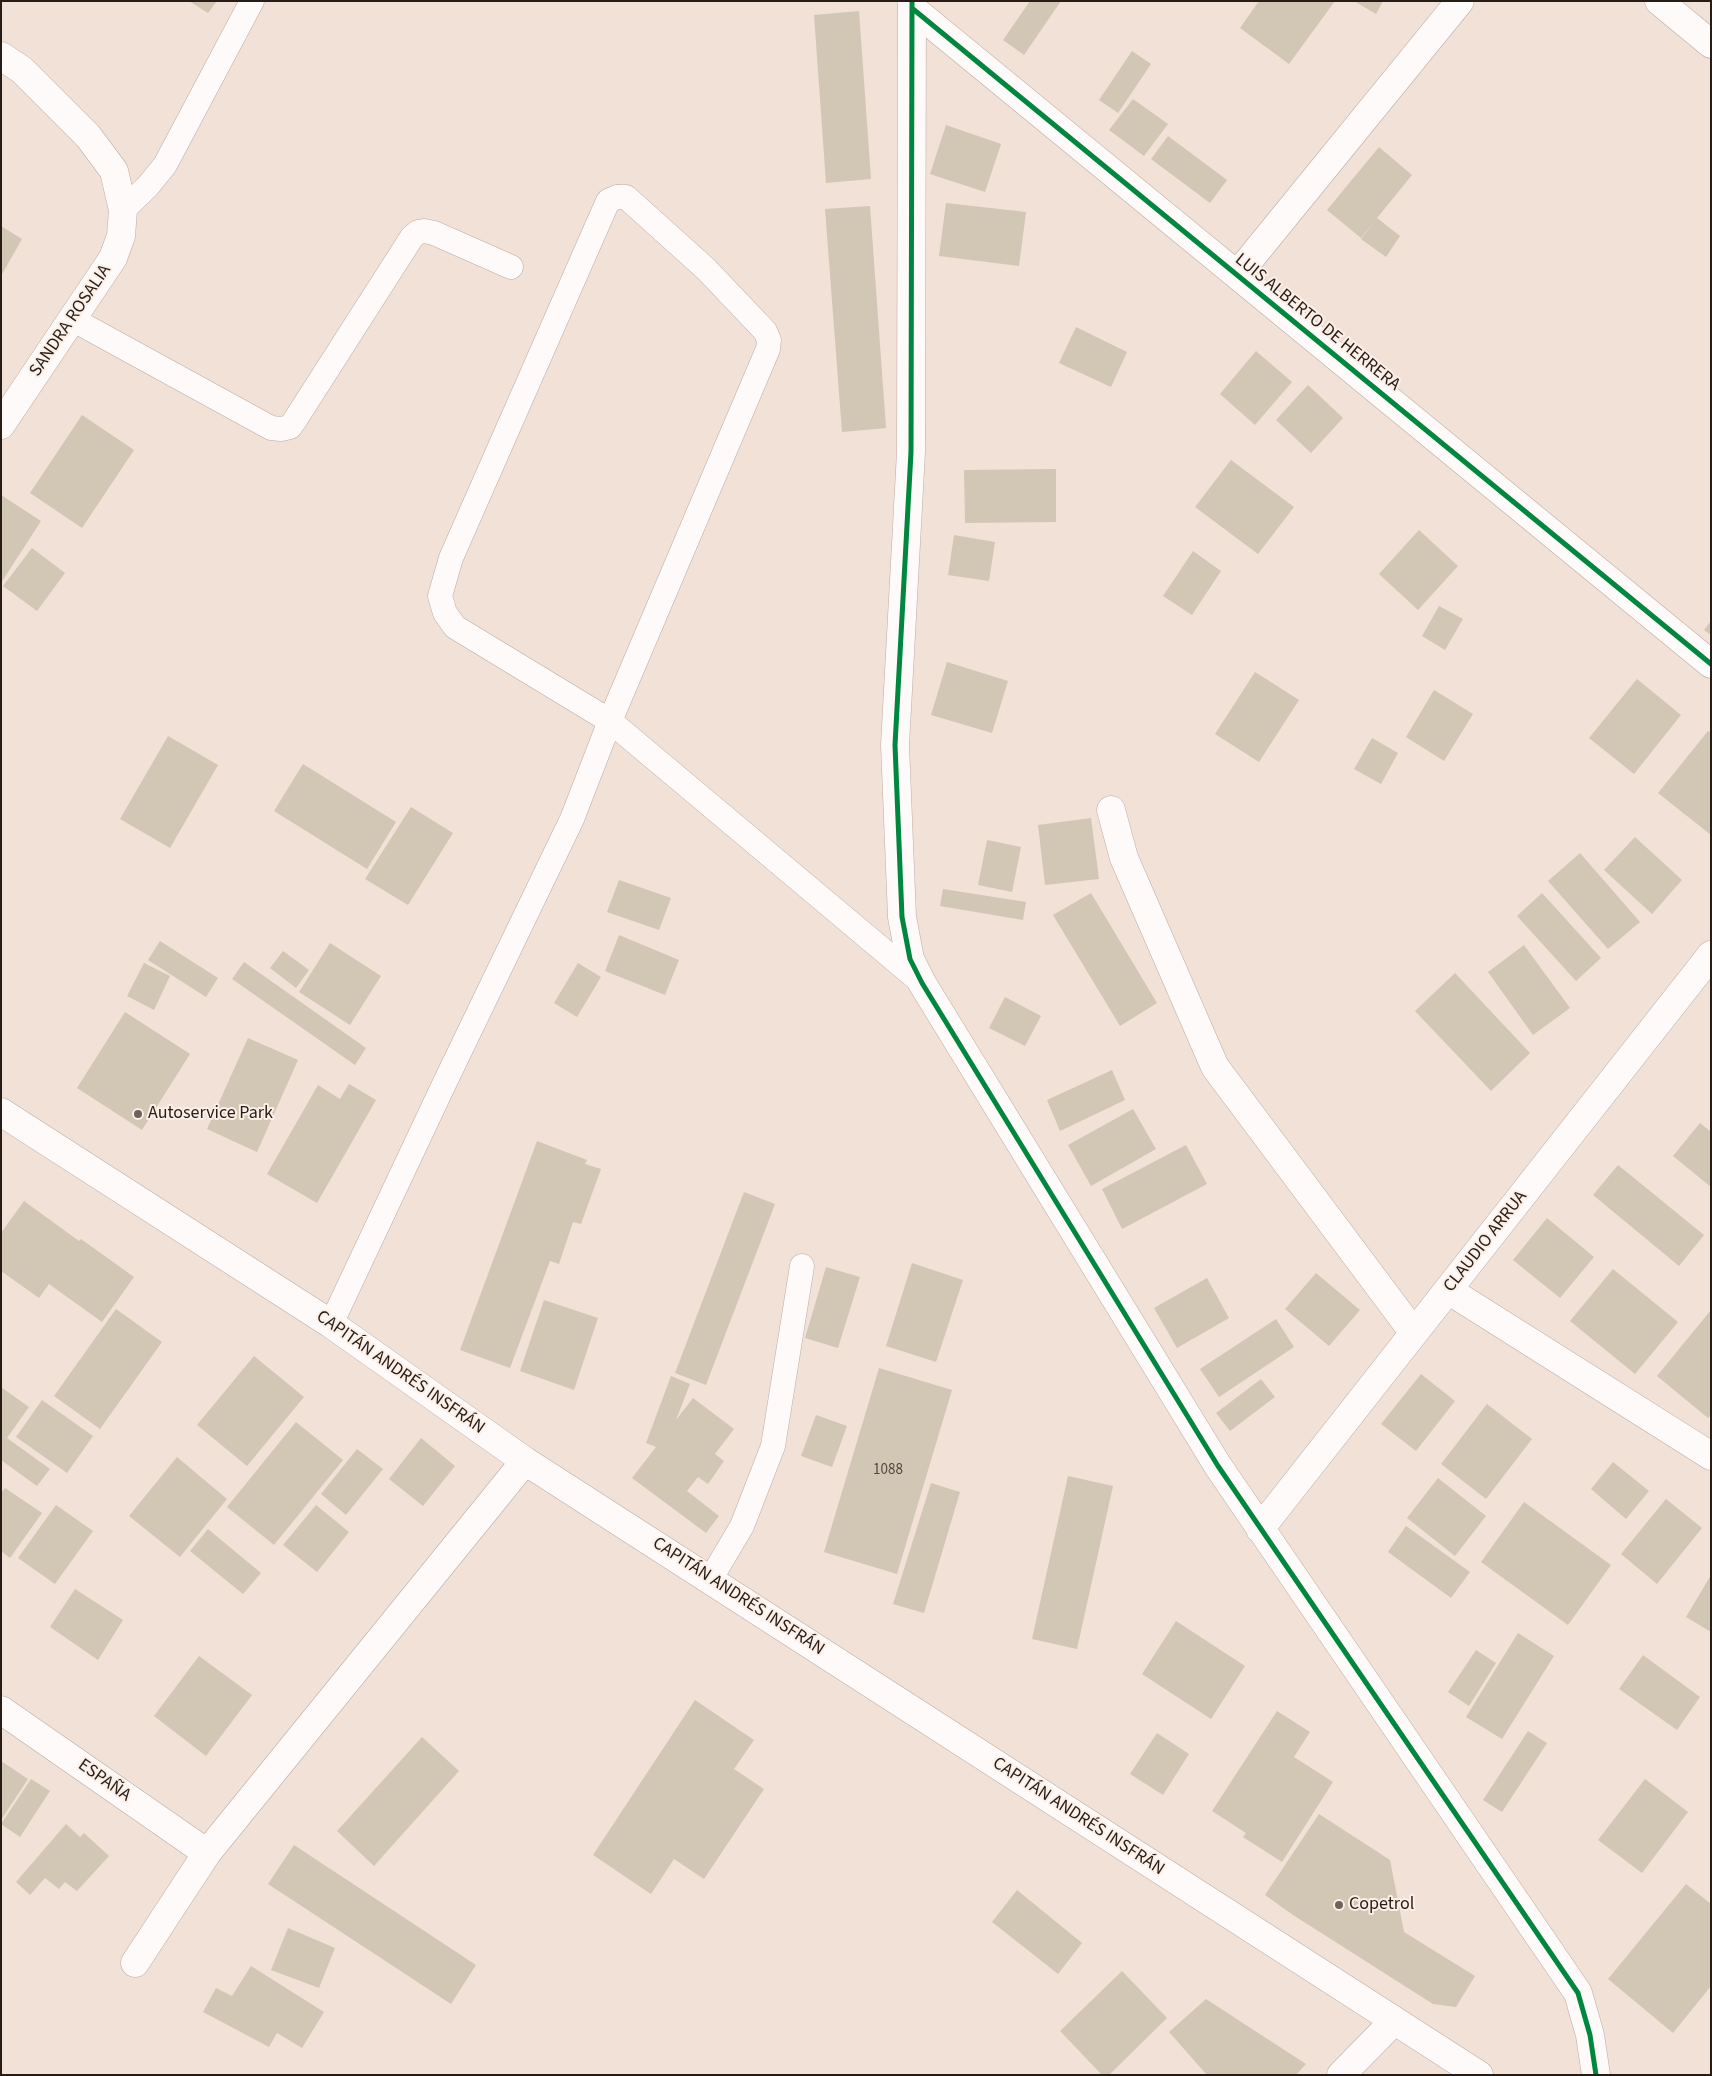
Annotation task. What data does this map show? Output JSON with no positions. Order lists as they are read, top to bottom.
{
  "streets": {
    "street": [
      "SANDRA ROSALIA",
      "LUIS ALBERTO DE HERRERA",
      "CLAUDIO ARRUA",
      "CAPITÁN ANDRÉS INSFRÁN",
      "ESPAÑA"
    ]
  },
  "places": ["Autoservice Park", "Copetrol"],
  "house_numbers": ["1088"]
}
